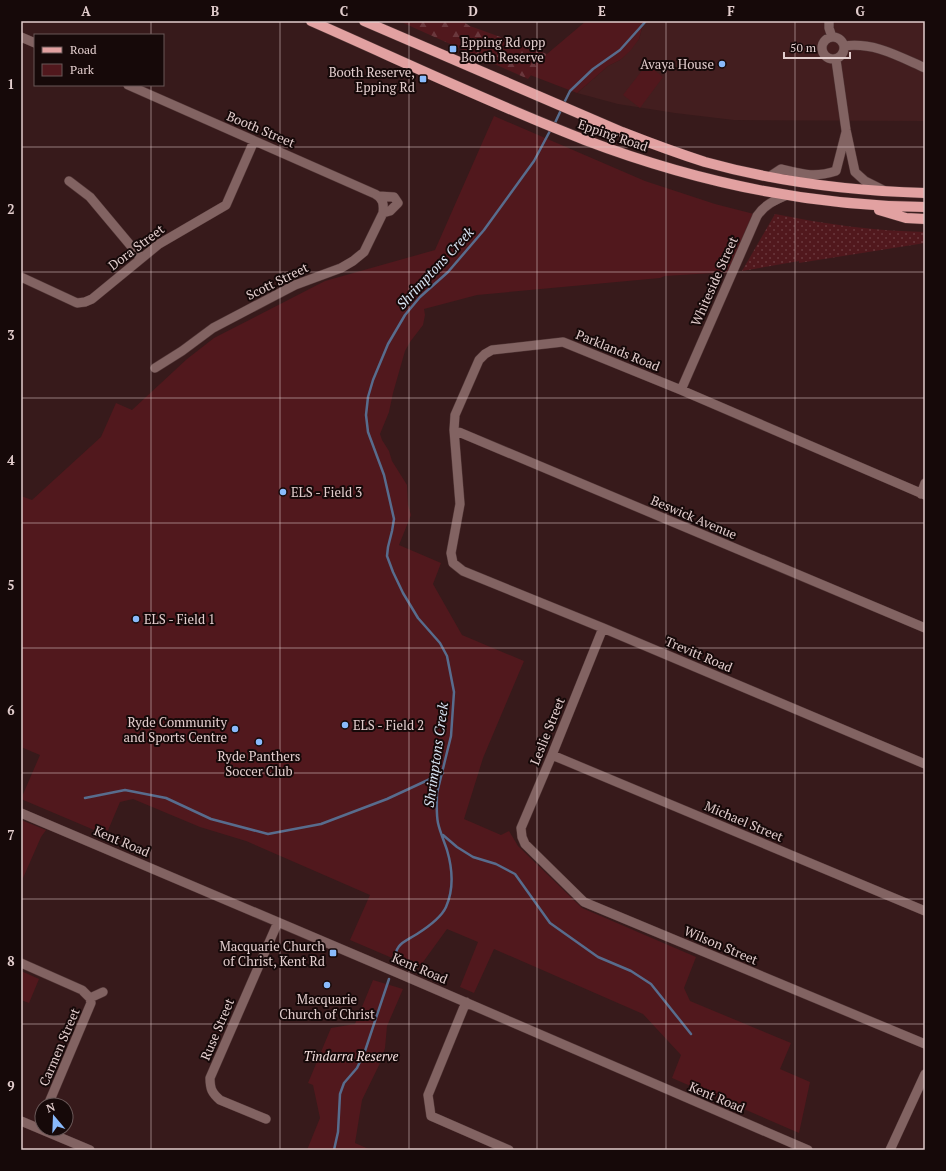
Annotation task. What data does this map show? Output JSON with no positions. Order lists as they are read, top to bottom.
{
  "streets": {
    "main road": ["Epping Road"],
    "street": [
      "Booth Street",
      "Dora Street",
      "Scott Street",
      "Whiteside Street",
      "Parklands Road",
      "Beswick Avenue",
      "Trevitt Road",
      "Leslie Street",
      "Michael Street",
      "Kent Road",
      "Wilson Street",
      "Ruse Street",
      "Carmen Street"
    ]
  },
  "crossings": [
    ["Booth Street", "Dora Street"],
    ["Booth Street", "Scott Street"],
    ["Epping Road", "Whiteside Street"],
    ["Whiteside Street", "Parklands Road"],
    ["Parklands Road", "Beswick Avenue"],
    ["Parklands Road", "Trevitt Road"],
    ["Trevitt Road", "Leslie Street"],
    ["Leslie Street", "Michael Street"],
    ["Leslie Street", "Wilson Street"],
    ["Kent Road", "Ruse Street"]
  ],
  "water": ["Shrimptons Creek"],
  "parks": ["Tindarra Reserve"],
  "places": {
    "transit": ["Epping Rd opp Booth Reserve", "Booth Reserve, Epping Rd", "Macquarie Church of Christ, Kent Rd"],
    "other": [
      "Avaya House",
      "ELS - Field 3",
      "ELS - Field 1",
      "ELS - Field 2",
      "Ryde Community and Sports Centre",
      "Ryde Panthers Soccer Club",
      "Macquarie Church of Christ"
    ]
  },
  "legend": ["Road", "Park"],
  "scale_bar": "50 m",
  "north": "top",
  "grid": {
    "columns": [
      "A",
      "B",
      "C",
      "D",
      "E",
      "F",
      "G"
    ],
    "rows": [
      "1",
      "2",
      "3",
      "4",
      "5",
      "6",
      "7",
      "8",
      "9"
    ]
  }
}
